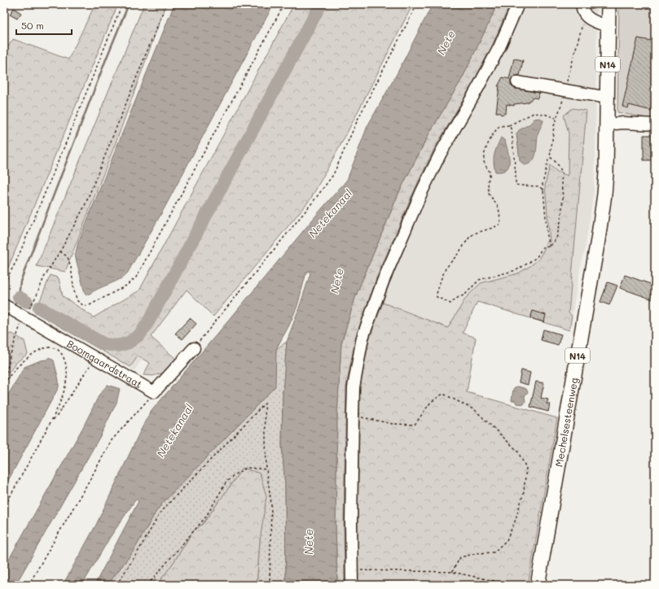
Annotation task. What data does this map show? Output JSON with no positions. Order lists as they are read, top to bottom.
{
  "streets": {
    "main road": ["N14", "Mechelsesteenweg"],
    "street": ["Boomgaardstraat"]
  },
  "water": ["Nete", "Netekanaal"],
  "scale_bar": "50 m"
}
